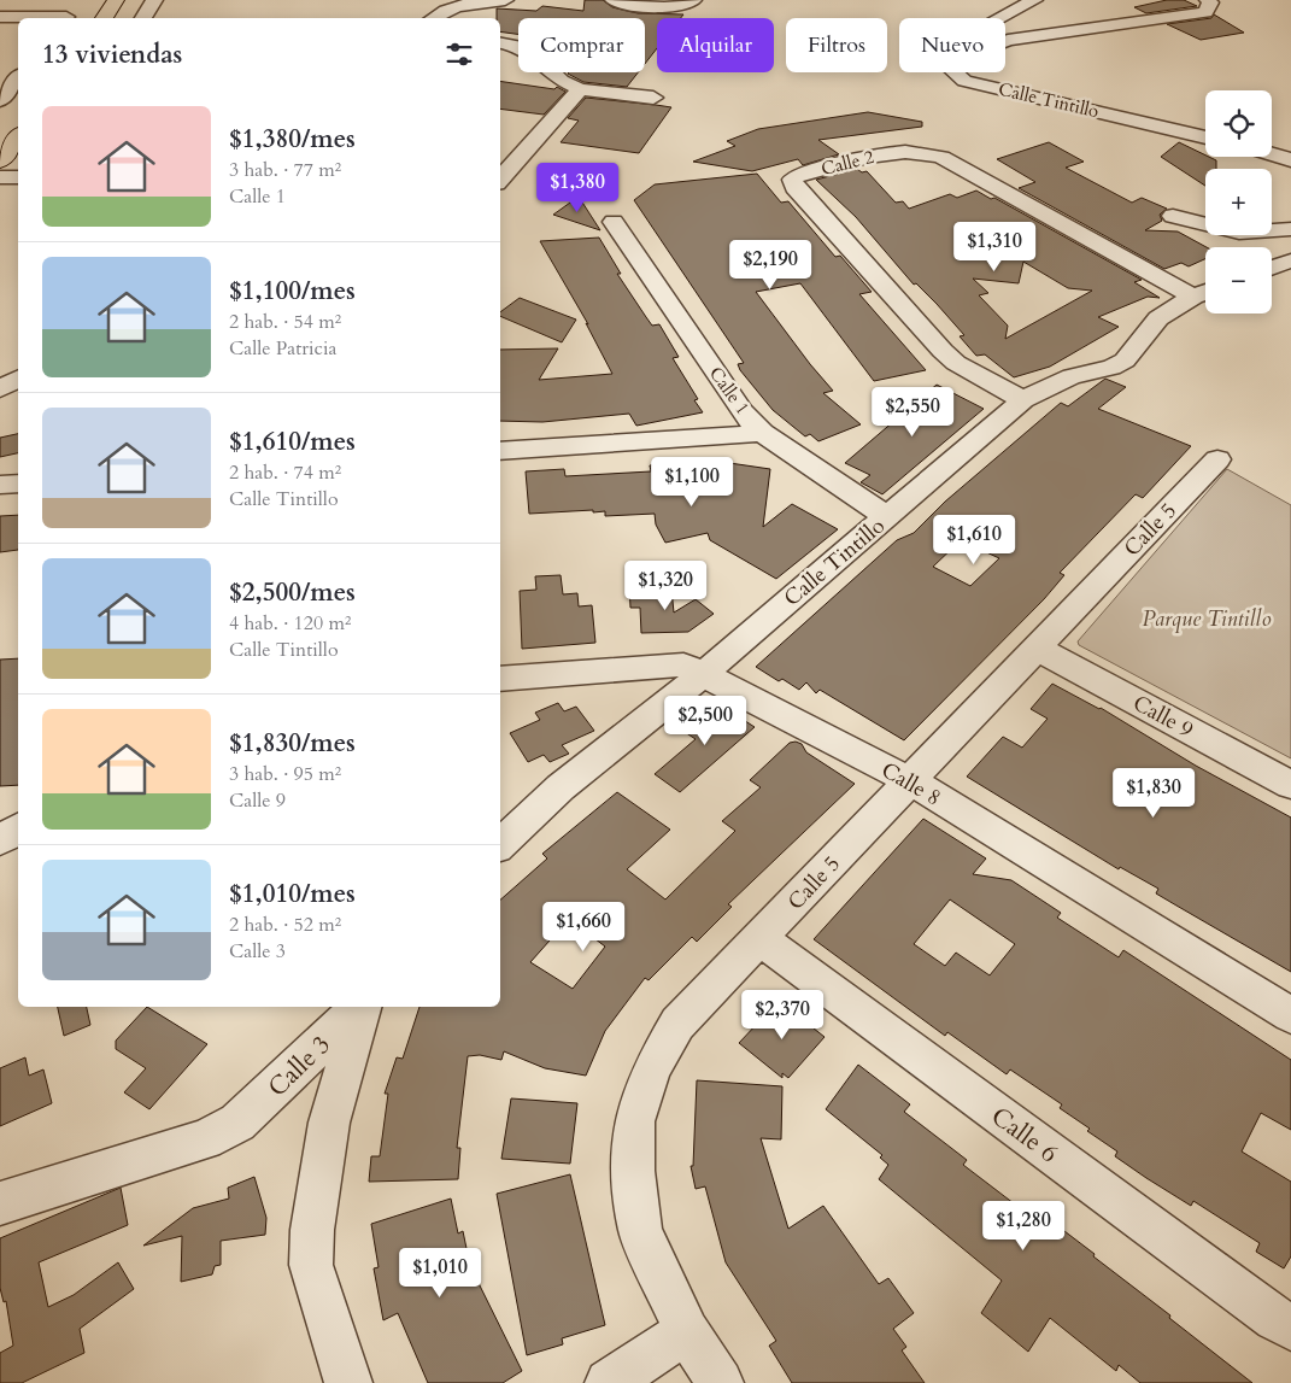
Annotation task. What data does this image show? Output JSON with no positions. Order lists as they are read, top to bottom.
{
  "streets": {
    "street": [
      "Calle Tintillo",
      "Calle 2",
      "Calle 1",
      "Calle 5",
      "Calle 9",
      "Calle 8",
      "Calle 3",
      "Calle 6"
    ]
  },
  "crossings": [
    ["Calle Tintillo", "Calle 2"],
    ["Calle Tintillo", "Calle 1"],
    ["Calle Tintillo", "Calle 8"],
    ["Calle 5", "Calle 9"],
    ["Calle 5", "Calle 8"],
    ["Calle 5", "Calle 6"]
  ],
  "parks": ["Parque Tintillo"],
  "page": {
    "chip": [
      "Comprar",
      "Alquilar",
      "Filtros",
      "Nuevo"
    ],
    "heading": "13 viviendas",
    "map_buttons": ["+", "−"],
    "list": [
      {
        "name": "$1,380/mes",
        "note": "3 hab. · 77 m² · Calle 1"
      },
      {
        "name": "$1,100/mes",
        "note": "2 hab. · 54 m² · Calle Patricia"
      },
      {
        "name": "$1,610/mes",
        "note": "2 hab. · 74 m² · Calle Tintillo"
      },
      {
        "name": "$2,500/mes",
        "note": "4 hab. · 120 m² · Calle Tintillo"
      },
      {
        "name": "$1,830/mes",
        "note": "3 hab. · 95 m² · Calle 9"
      },
      {
        "name": "$1,010/mes",
        "note": "2 hab. · 52 m² · Calle 3"
      }
    ],
    "price": [
      "$1,380",
      "$1,310",
      "$2,190",
      "$2,550",
      "$1,100",
      "$1,610",
      "$1,320",
      "$2,500",
      "$1,830",
      "$1,660",
      "$2,370",
      "$1,280",
      "$1,010"
    ]
  }
}
